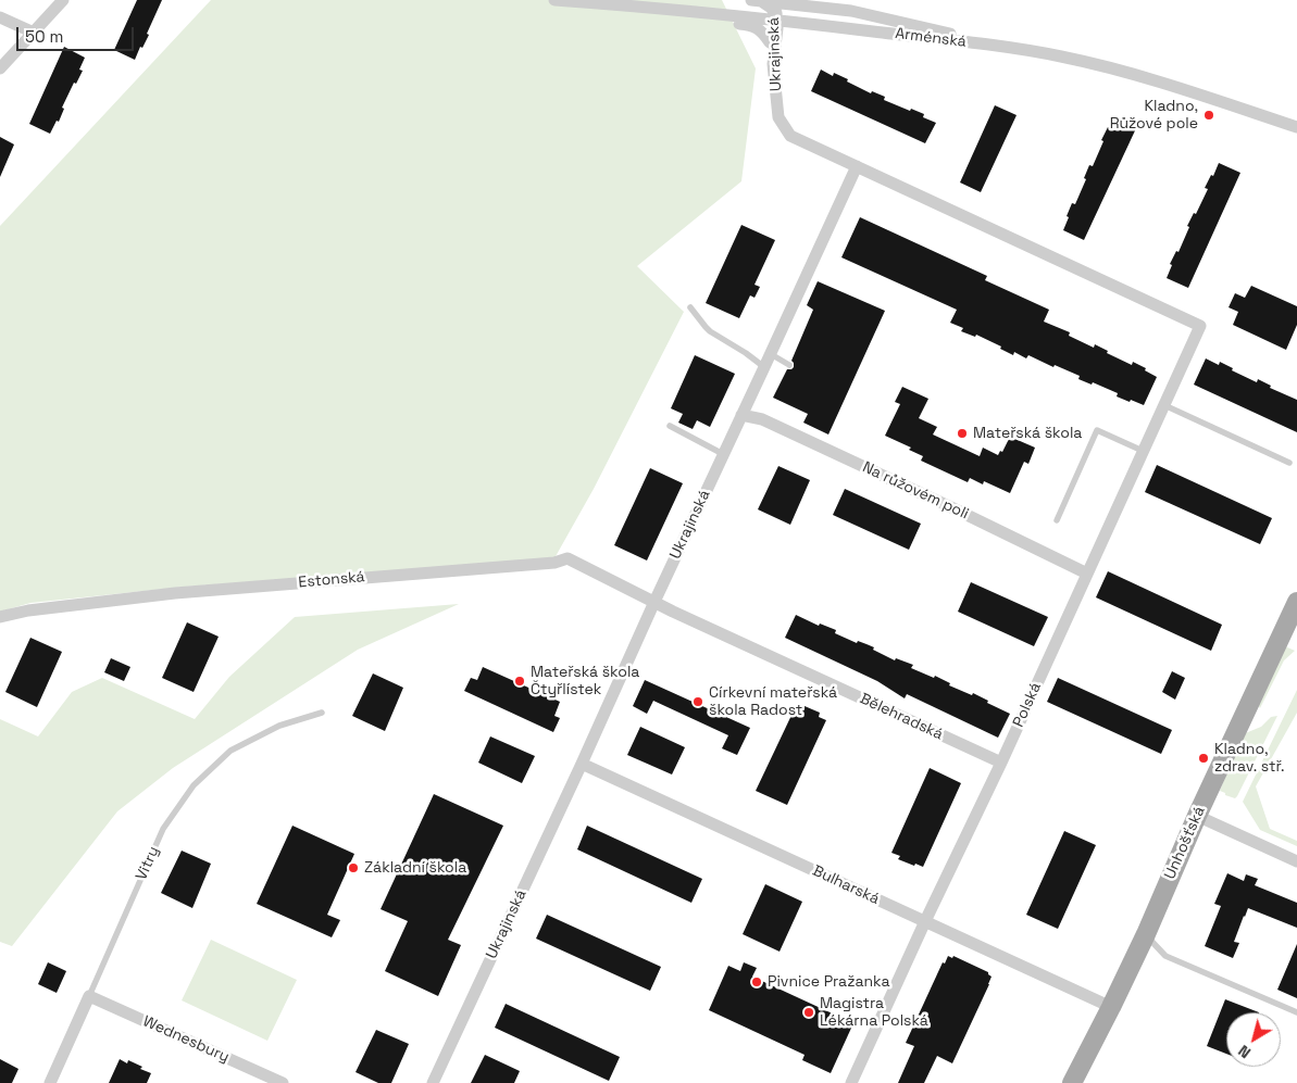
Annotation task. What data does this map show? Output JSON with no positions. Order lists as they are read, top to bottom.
{
  "streets": {
    "main road": ["Unhošťská"],
    "street": [
      "Arménská",
      "Ukrajinská",
      "Na růžovém poli",
      "Estonská",
      "Polská",
      "Bělehradská",
      "Vitry",
      "Bulharská",
      "Wednesbury"
    ]
  },
  "crossings": [
    ["Arménská", "Ukrajinská"],
    ["Ukrajinská", "Na růžovém poli"],
    ["Ukrajinská", "Estonská"],
    ["Ukrajinská", "Polská"],
    ["Ukrajinská", "Bělehradská"],
    ["Ukrajinská", "Bulharská"],
    ["Na růžovém poli", "Polská"],
    ["Estonská", "Bělehradská"],
    ["Polská", "Bělehradská"],
    ["Polská", "Bulharská"],
    ["Unhošťská", "Bulharská"],
    ["Vitry", "Wednesbury"]
  ],
  "places": [
    "Kladno, Růžové pole",
    "Mateřská škola",
    "Mateřská škola Čtyřlístek",
    "Církevní mateřská škola Radost",
    "Kladno, zdrav. stř.",
    "Základní škola",
    "Pivnice Pražanka",
    "Magistra Lékárna Polská"
  ],
  "scale_bar": "50 m",
  "north": "bottom left"
}
